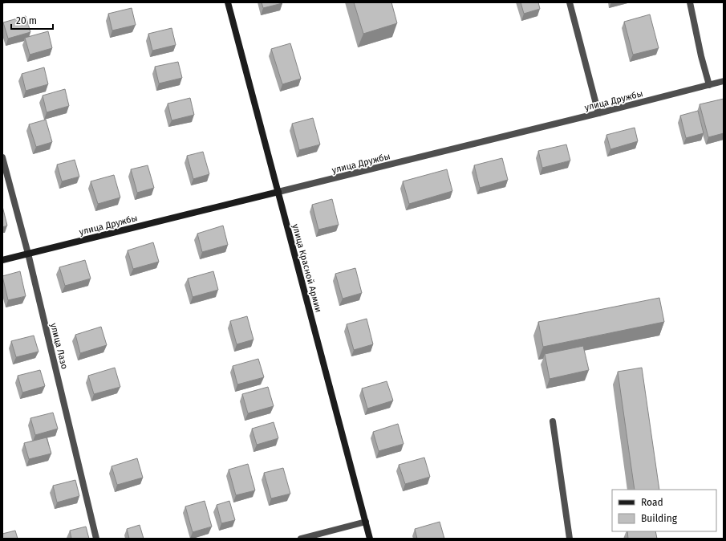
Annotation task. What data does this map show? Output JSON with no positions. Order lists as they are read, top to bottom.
{
  "streets": {
    "street": ["улица Дружбы", "улица Красной Армии", "улица Лазо"]
  },
  "crossings": [
    ["улица Дружбы", "улица Красной Армии"],
    ["улица Дружбы", "улица Лазо"]
  ],
  "legend": ["Road", "Building"],
  "scale_bar": "20 m"
}
